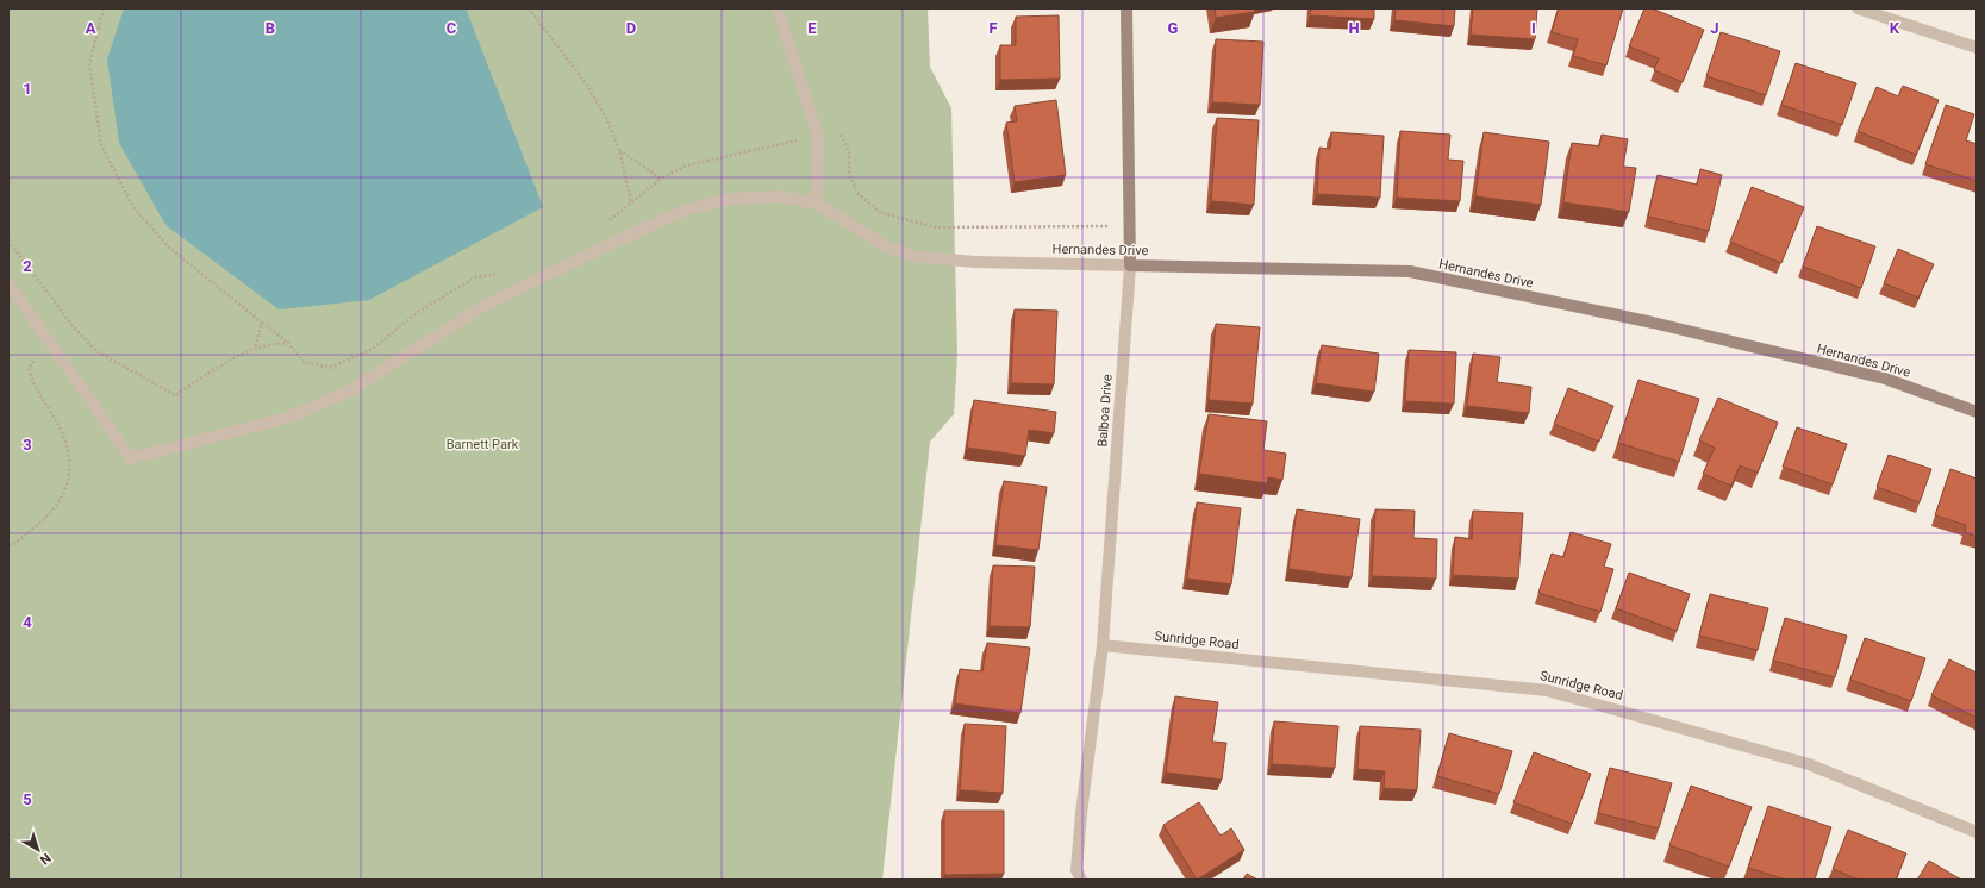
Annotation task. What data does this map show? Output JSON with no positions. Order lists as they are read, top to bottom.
{
  "streets": {
    "street": ["Hernandes Drive", "Balboa Drive", "Sunridge Road"]
  },
  "crossings": [
    ["Hernandes Drive", "Balboa Drive"],
    ["Balboa Drive", "Sunridge Road"]
  ],
  "parks": ["Barnett Park"],
  "north": "bottom right",
  "grid": {
    "columns": [
      "A",
      "B",
      "C",
      "D",
      "E",
      "F",
      "G",
      "H",
      "I",
      "J",
      "K"
    ],
    "rows": [
      "1",
      "2",
      "3",
      "4",
      "5"
    ]
  }
}
